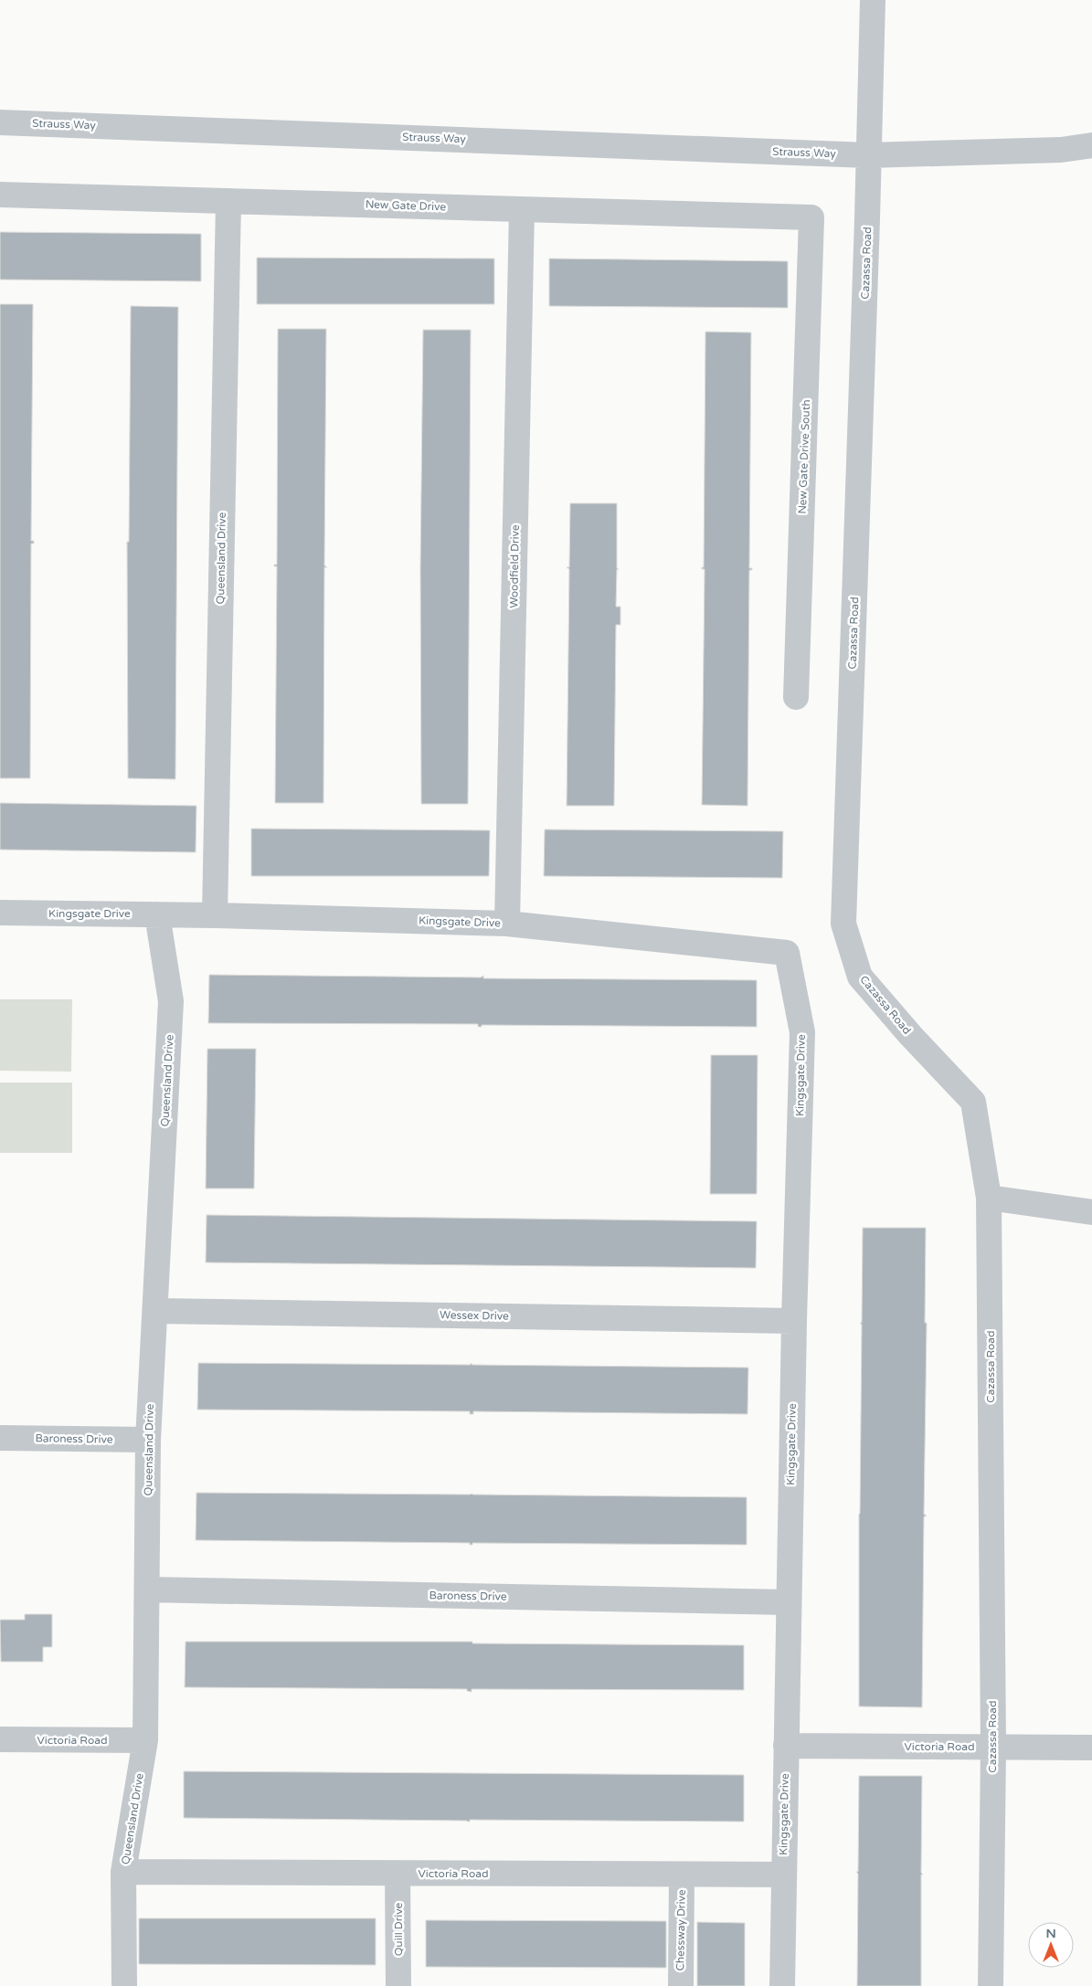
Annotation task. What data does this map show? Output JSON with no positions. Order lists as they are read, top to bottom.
{
  "streets": {
    "street": [
      "Strauss Way",
      "New Gate Drive",
      "Cazassa Road",
      "New Gate Drive South",
      "Queensland Drive",
      "Woodfield Drive",
      "Kingsgate Drive",
      "Wessex Drive",
      "Baroness Drive",
      "Victoria Road",
      "Quill Drive",
      "Chessway Drive"
    ]
  },
  "crossings": [
    ["Strauss Way", "Cazassa Road"],
    ["New Gate Drive", "New Gate Drive South"],
    ["New Gate Drive", "Queensland Drive"],
    ["New Gate Drive", "Woodfield Drive"],
    ["Cazassa Road", "Victoria Road"],
    ["Queensland Drive", "Kingsgate Drive"],
    ["Queensland Drive", "Wessex Drive"],
    ["Queensland Drive", "Baroness Drive"],
    ["Queensland Drive", "Victoria Road"],
    ["Woodfield Drive", "Kingsgate Drive"],
    ["Kingsgate Drive", "Wessex Drive"],
    ["Kingsgate Drive", "Baroness Drive"],
    ["Kingsgate Drive", "Victoria Road"],
    ["Victoria Road", "Quill Drive"],
    ["Victoria Road", "Chessway Drive"]
  ],
  "north": "top"
}
